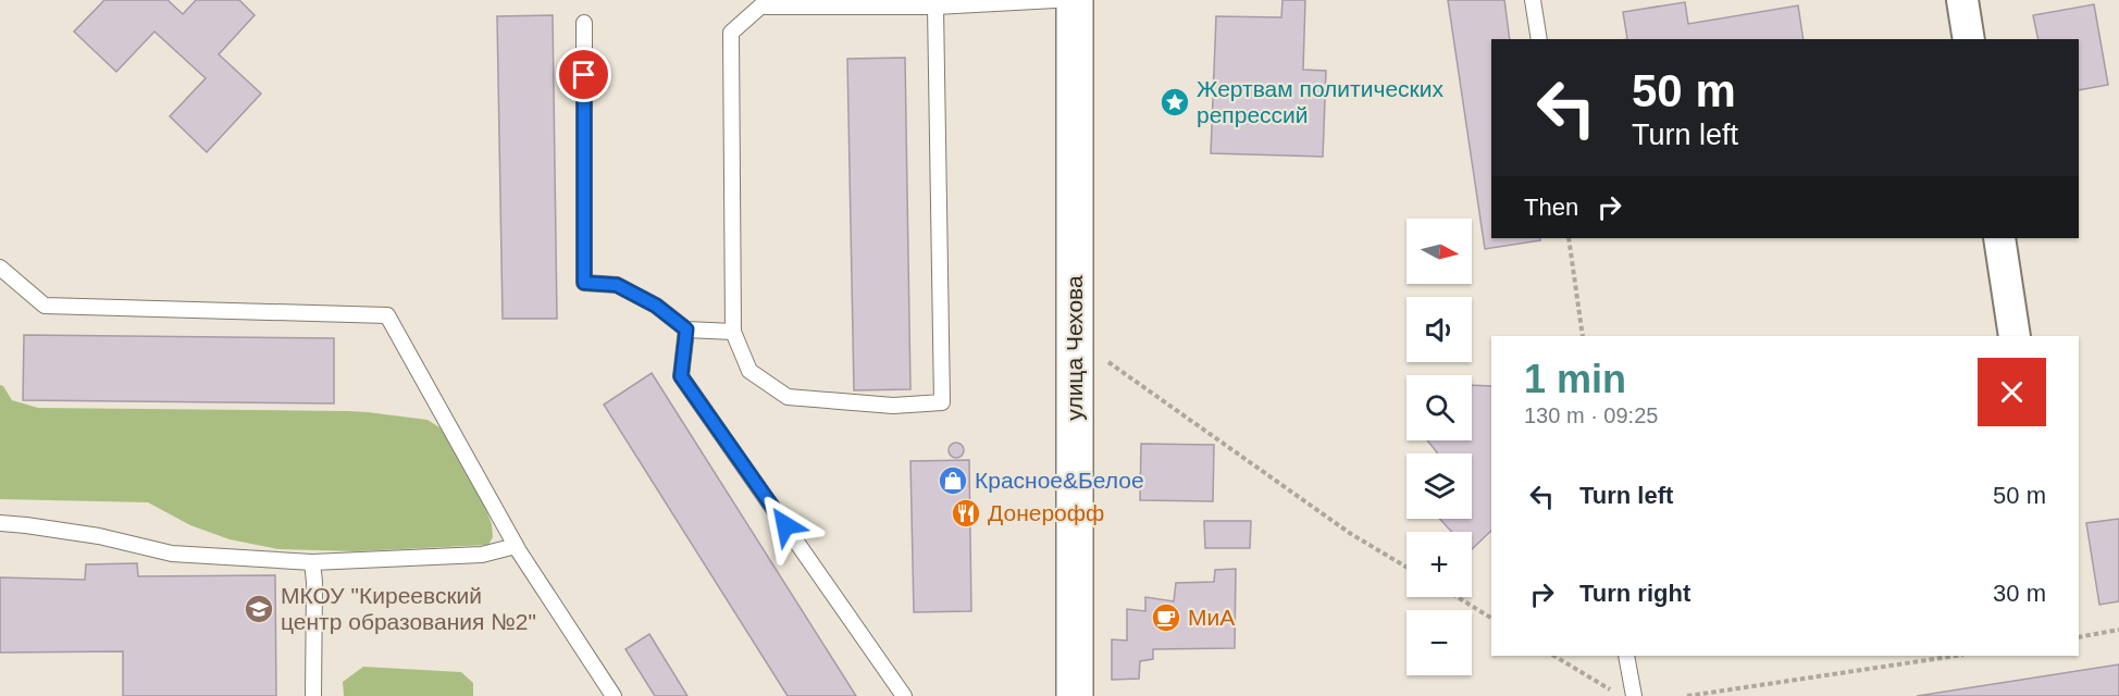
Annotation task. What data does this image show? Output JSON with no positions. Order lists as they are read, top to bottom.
{
  "streets": {
    "main road": ["улица Чехова"]
  },
  "places": {
    "place": ["Жертвам политических репрессий"],
    "shop": ["Красное&Белое"],
    "restaurant": ["Донерофф"],
    "school or university": ["МКОУ \"Киреевский центр образования №2\""],
    "cafe": ["МиА"]
  },
  "north": "right",
  "page": {
    "turn": ["50 m", "Turn left"],
    "then": "Then",
    "map_buttons": ["+", "−"],
    "heading": ["1 min", "130 m · 09:25"],
    "list": [
      {
        "name": "Turn left",
        "value": "50 m"
      },
      {
        "name": "Turn right",
        "value": "30 m"
      }
    ]
  }
}
